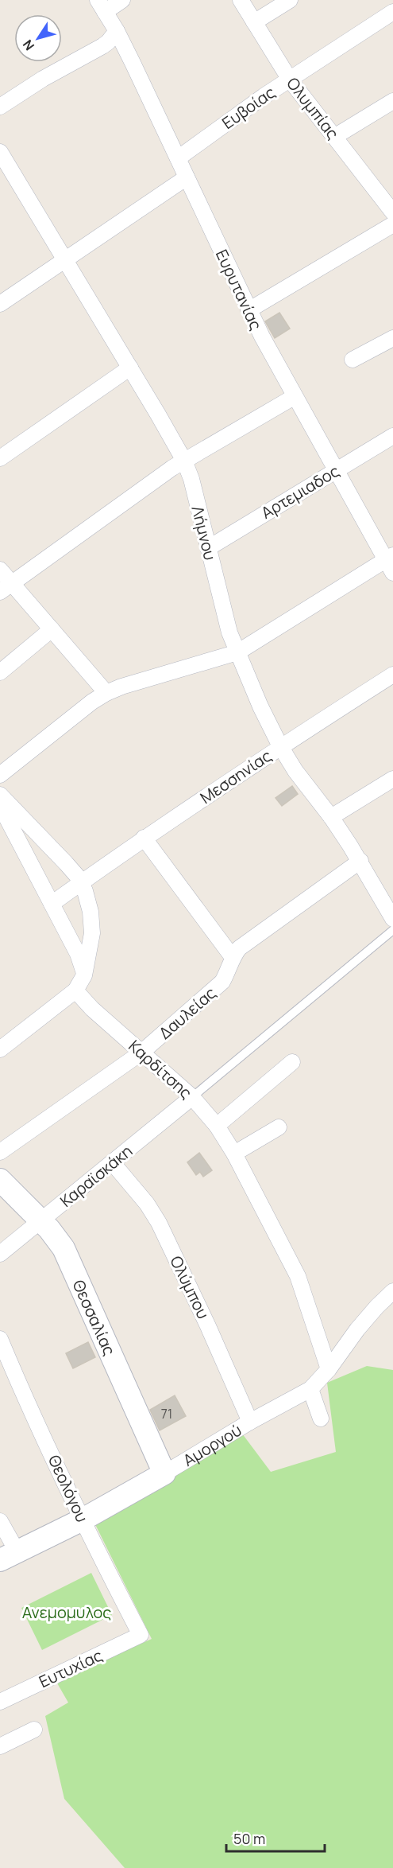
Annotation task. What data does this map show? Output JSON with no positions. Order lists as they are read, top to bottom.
{
  "streets": {
    "street": [
      "Ευβοίας",
      "Ολυμπίας",
      "Ευρυτανίας",
      "Αρτεμιαδος",
      "Λήμνου",
      "Μεσσηνίας",
      "Δαυλείας",
      "Καρδίτσης",
      "Καραϊσκάκη",
      "Ολύμπου",
      "Θεσσαλίας",
      "Αμοργού",
      "Θεολόγου",
      "Ευτυχίας"
    ]
  },
  "crossings": [
    ["Ευβοίας", "Ολυμπίας"],
    ["Ευβοίας", "Ευρυτανίας"],
    ["Ευρυτανίας", "Αρτεμιαδος"],
    ["Αρτεμιαδος", "Λήμνου"],
    ["Λήμνου", "Μεσσηνίας"],
    ["Λήμνου", "Δαυλείας"],
    ["Δαυλείας", "Καρδίτσης"],
    ["Καρδίτσης", "Καραϊσκάκη"],
    ["Καρδίτσης", "Αμοργού"],
    ["Καραϊσκάκη", "Ολύμπου"],
    ["Καραϊσκάκη", "Θεσσαλίας"],
    ["Ολύμπου", "Αμοργού"],
    ["Θεσσαλίας", "Αμοργού"],
    ["Αμοργού", "Θεολόγου"],
    ["Θεολόγου", "Ευτυχίας"]
  ],
  "parks": ["Ανεμομυλος"],
  "house_numbers": ["71"],
  "scale_bar": "50 m",
  "north": "bottom left"
}
